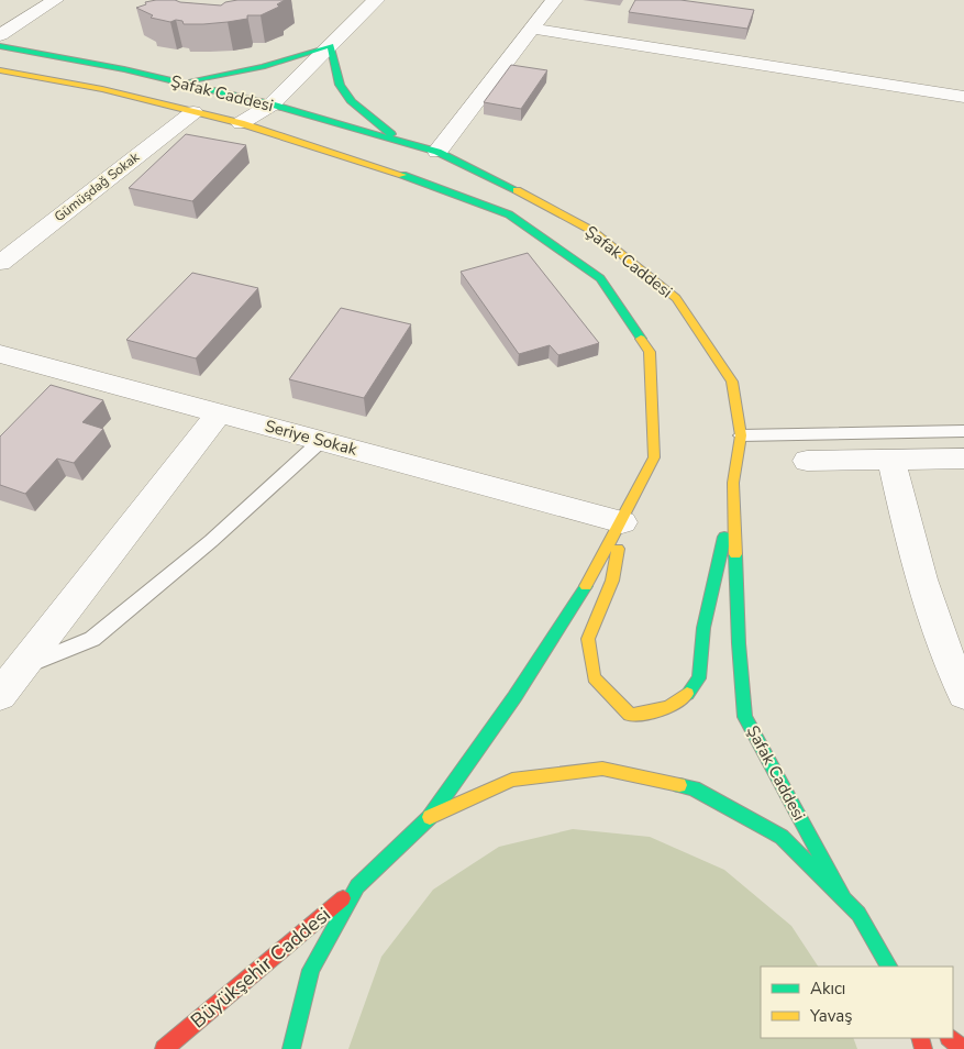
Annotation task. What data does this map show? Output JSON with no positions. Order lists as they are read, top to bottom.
{
  "streets": {
    "main road": ["Şafak Caddesi", "Büyükşehir Caddesi"],
    "street": ["Gümüşdağ Sokak", "Seriye Sokak"]
  },
  "crossings": [
    ["Şafak Caddesi", "Gümüşdağ Sokak"],
    ["Şafak Caddesi", "Seriye Sokak"]
  ],
  "legend": ["Akıcı", "Yavaş"]
}
